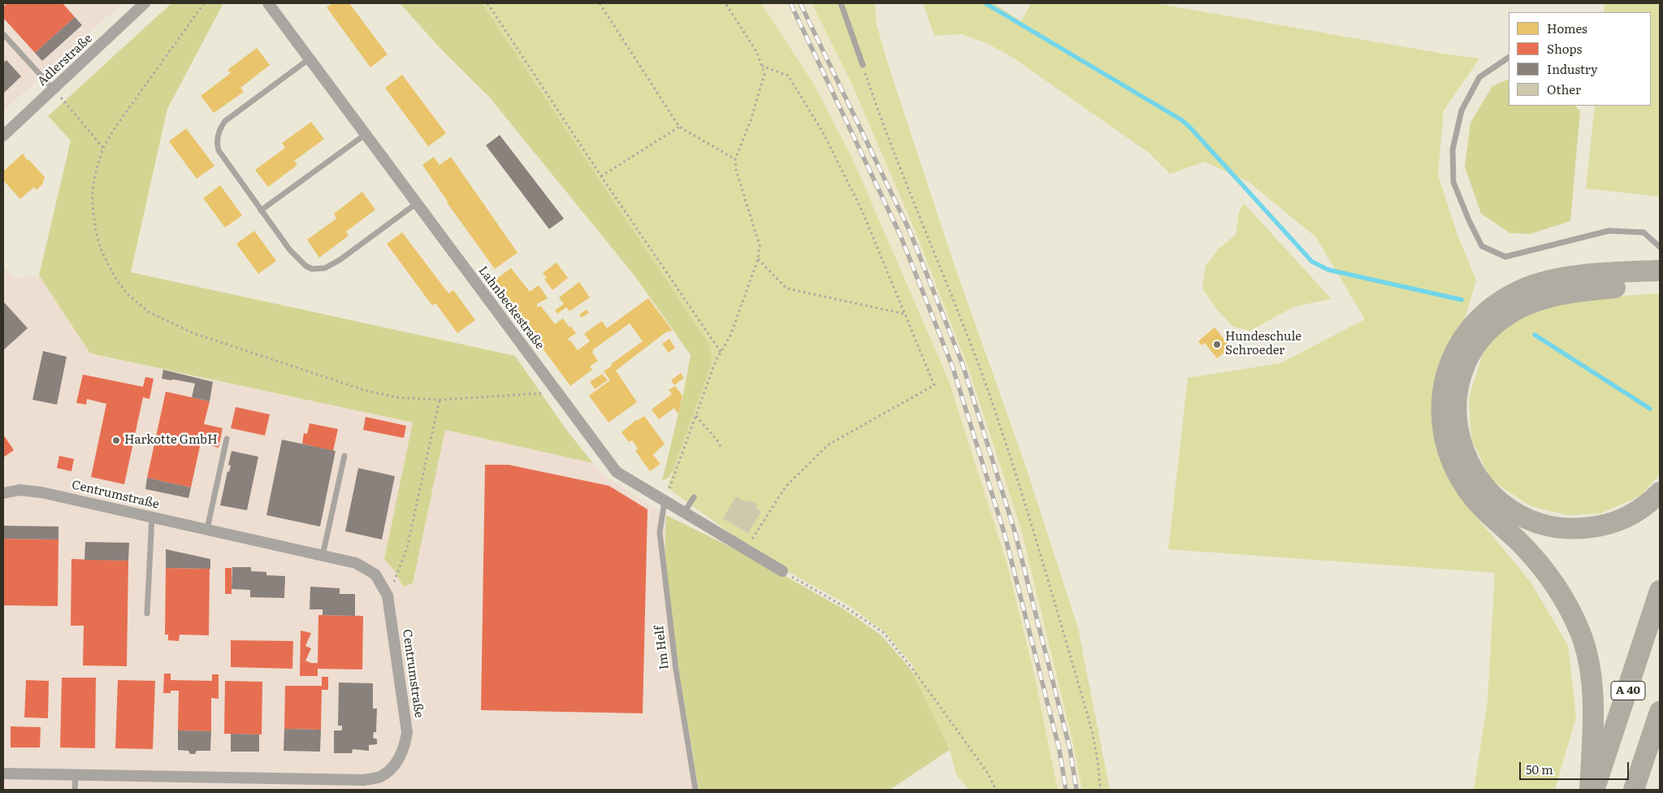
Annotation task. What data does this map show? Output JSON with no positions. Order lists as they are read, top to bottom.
{
  "streets": {
    "highway": ["A 40"],
    "street": ["Adlerstraße", "Lahnbeckestraße", "Centrumstraße"],
    "lane": ["Im Helf"]
  },
  "crossings": [
    ["Lahnbeckestraße", "Im Helf"]
  ],
  "places": ["Hundeschule Schroeder", "Harkotte GmbH"],
  "legend": [
    "Homes",
    "Shops",
    "Industry",
    "Other"
  ],
  "scale_bar": "50 m"
}
